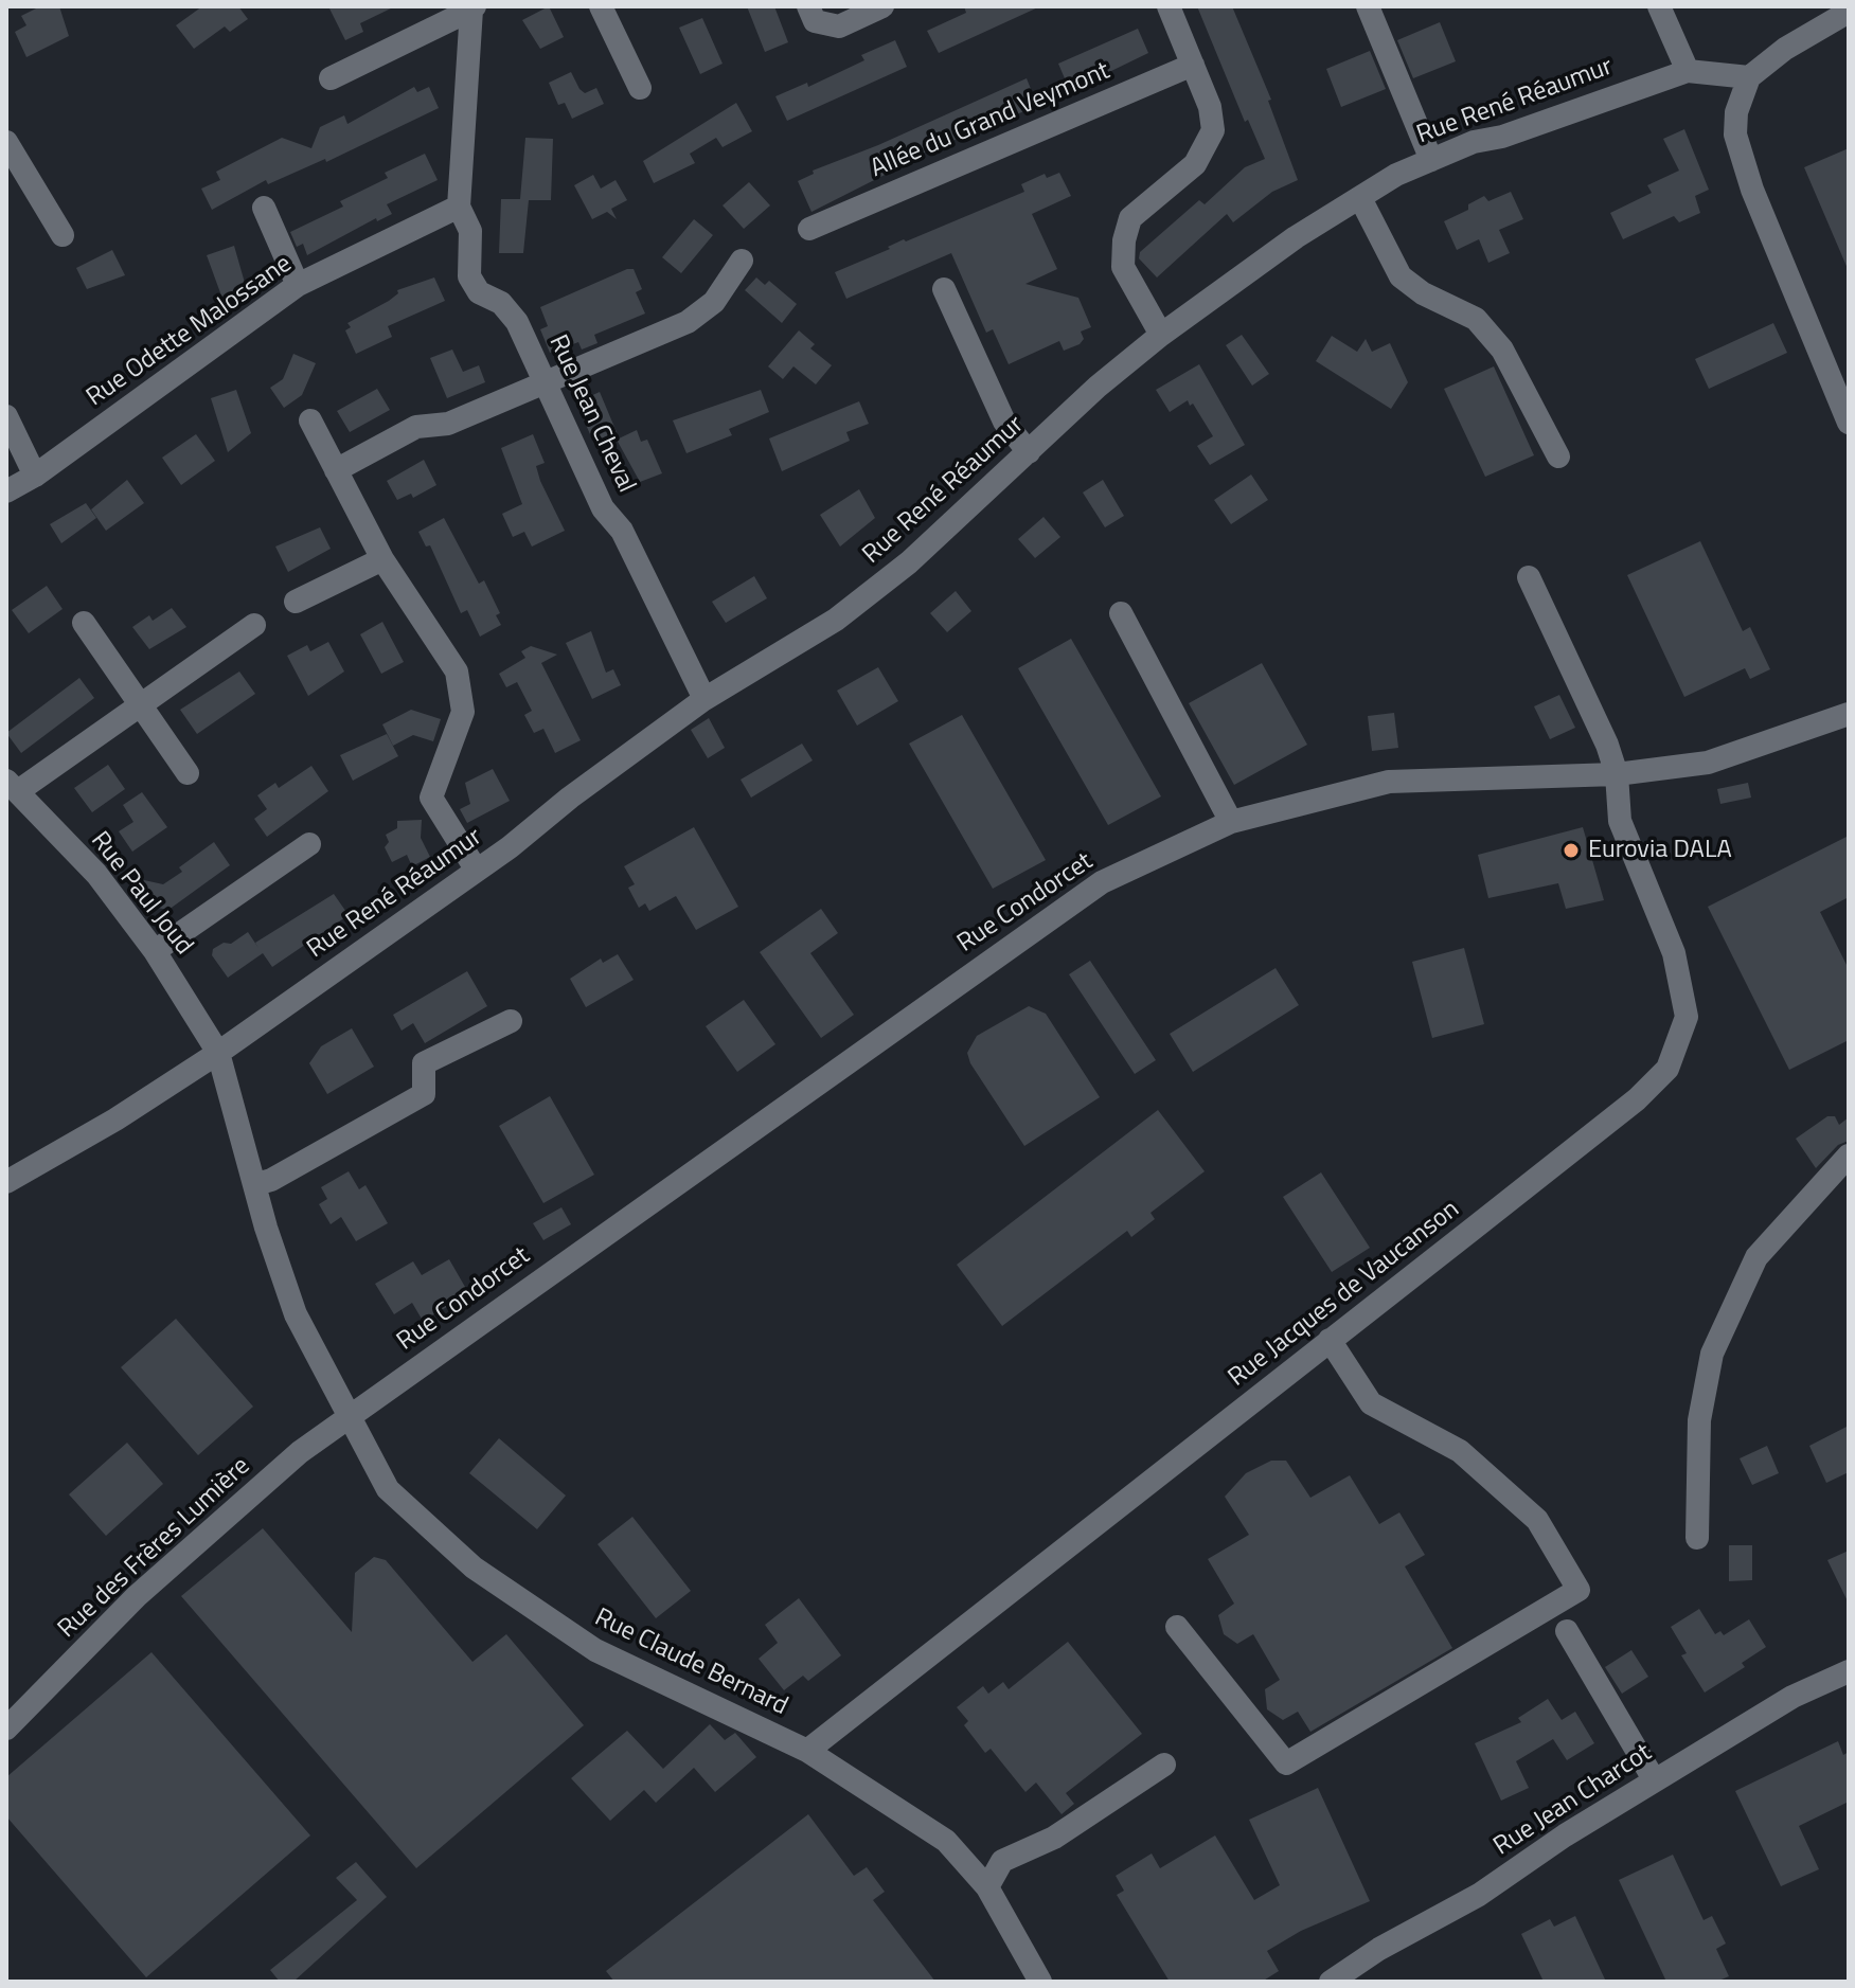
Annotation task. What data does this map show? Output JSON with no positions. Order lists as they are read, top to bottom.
{
  "streets": {
    "street": [
      "Rue René Réaumur",
      "Allée du Grand Veymont",
      "Rue Odette Malossane",
      "Rue Jean Cheval",
      "Rue Paul Joud",
      "Rue Condorcet",
      "Rue Jacques de Vaucanson",
      "Rue des Frères Lumière",
      "Rue Claude Bernard",
      "Rue Jean Charcot"
    ]
  },
  "crossings": [
    ["Rue René Réaumur", "Rue Jean Cheval"],
    ["Rue René Réaumur", "Rue Paul Joud"],
    ["Rue René Réaumur", "Rue Claude Bernard"],
    ["Rue Odette Malossane", "Rue Jean Cheval"],
    ["Rue Paul Joud", "Rue Claude Bernard"],
    ["Rue Condorcet", "Rue Jacques de Vaucanson"],
    ["Rue Condorcet", "Rue des Frères Lumière"],
    ["Rue Condorcet", "Rue Claude Bernard"],
    ["Rue Jacques de Vaucanson", "Rue Claude Bernard"],
    ["Rue des Frères Lumière", "Rue Claude Bernard"]
  ],
  "places": ["Eurovia DALA"]
}
